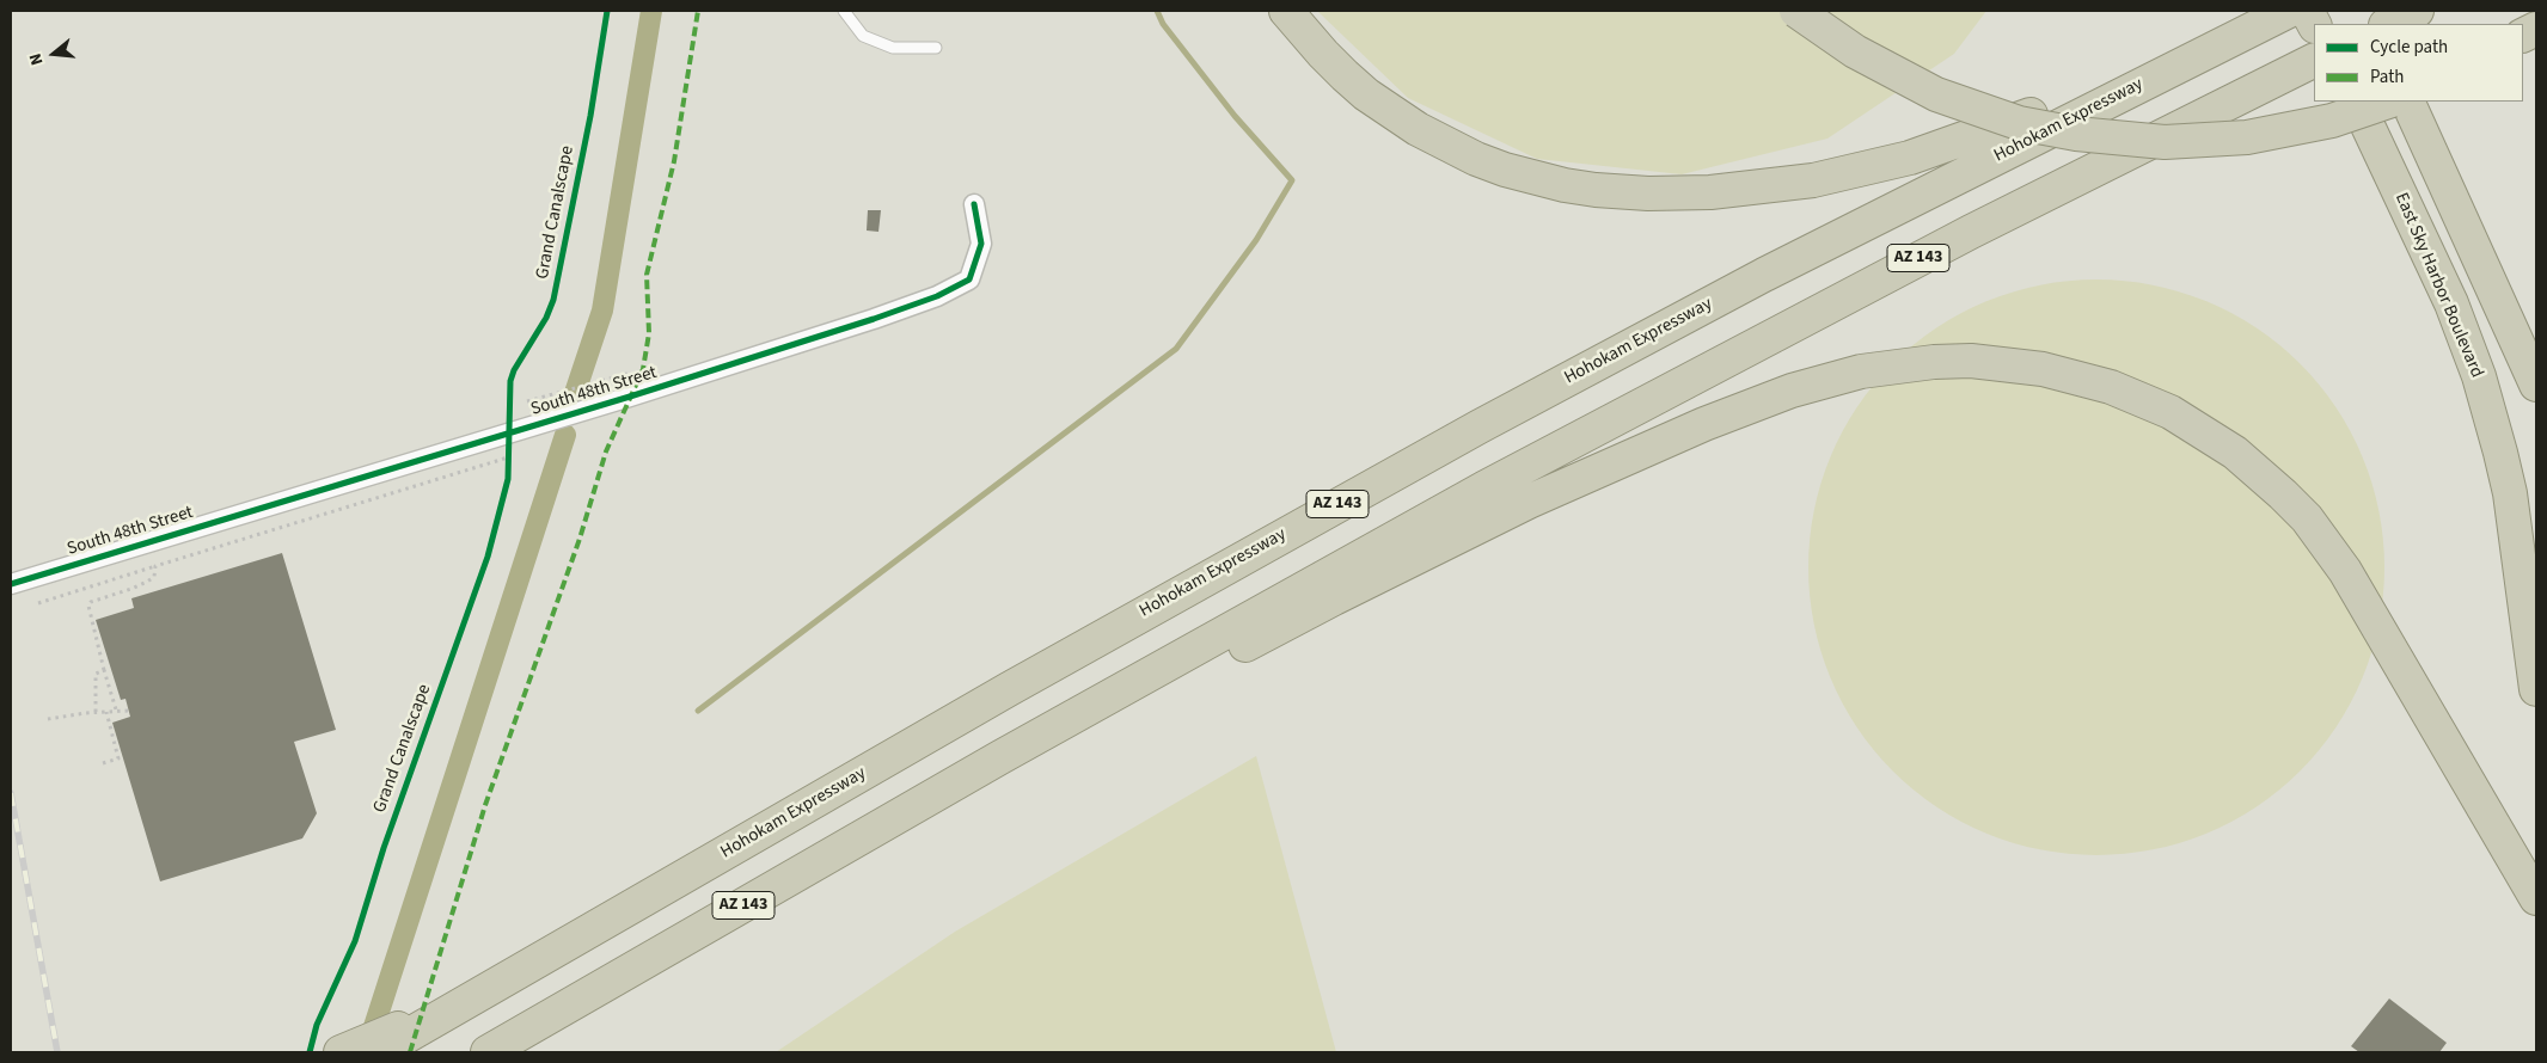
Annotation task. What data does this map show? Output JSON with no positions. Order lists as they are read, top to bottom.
{
  "streets": {
    "highway": ["Hohokam Expressway", "AZ 143", "East Sky Harbor Boulevard"],
    "street": ["South 48th Street"],
    "cycle path": ["Grand Canalscape"]
  },
  "legend": ["Cycle path", "Path"],
  "north": "left"
}
